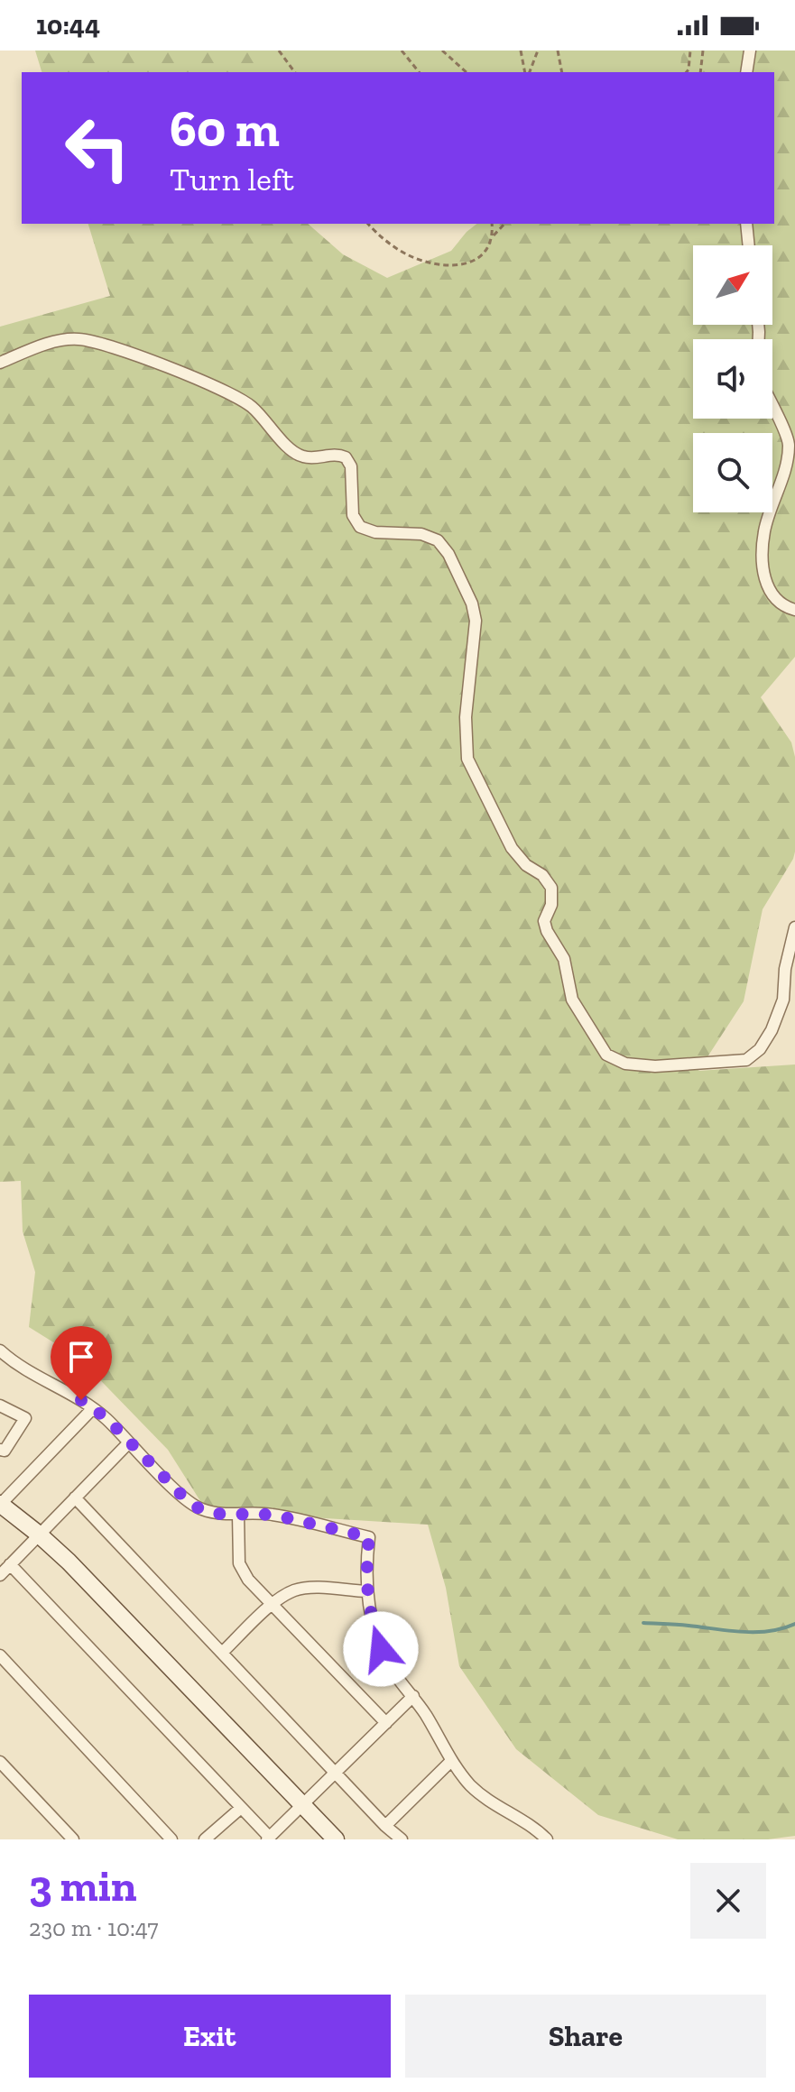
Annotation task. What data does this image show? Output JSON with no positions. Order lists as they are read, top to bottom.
{
  "north": "top right",
  "page": {
    "status": "10:44",
    "turn": ["60 m", "Turn left"],
    "heading": ["3 min", "230 m · 10:47"],
    "buttons": ["Exit", "Share"]
  }
}
